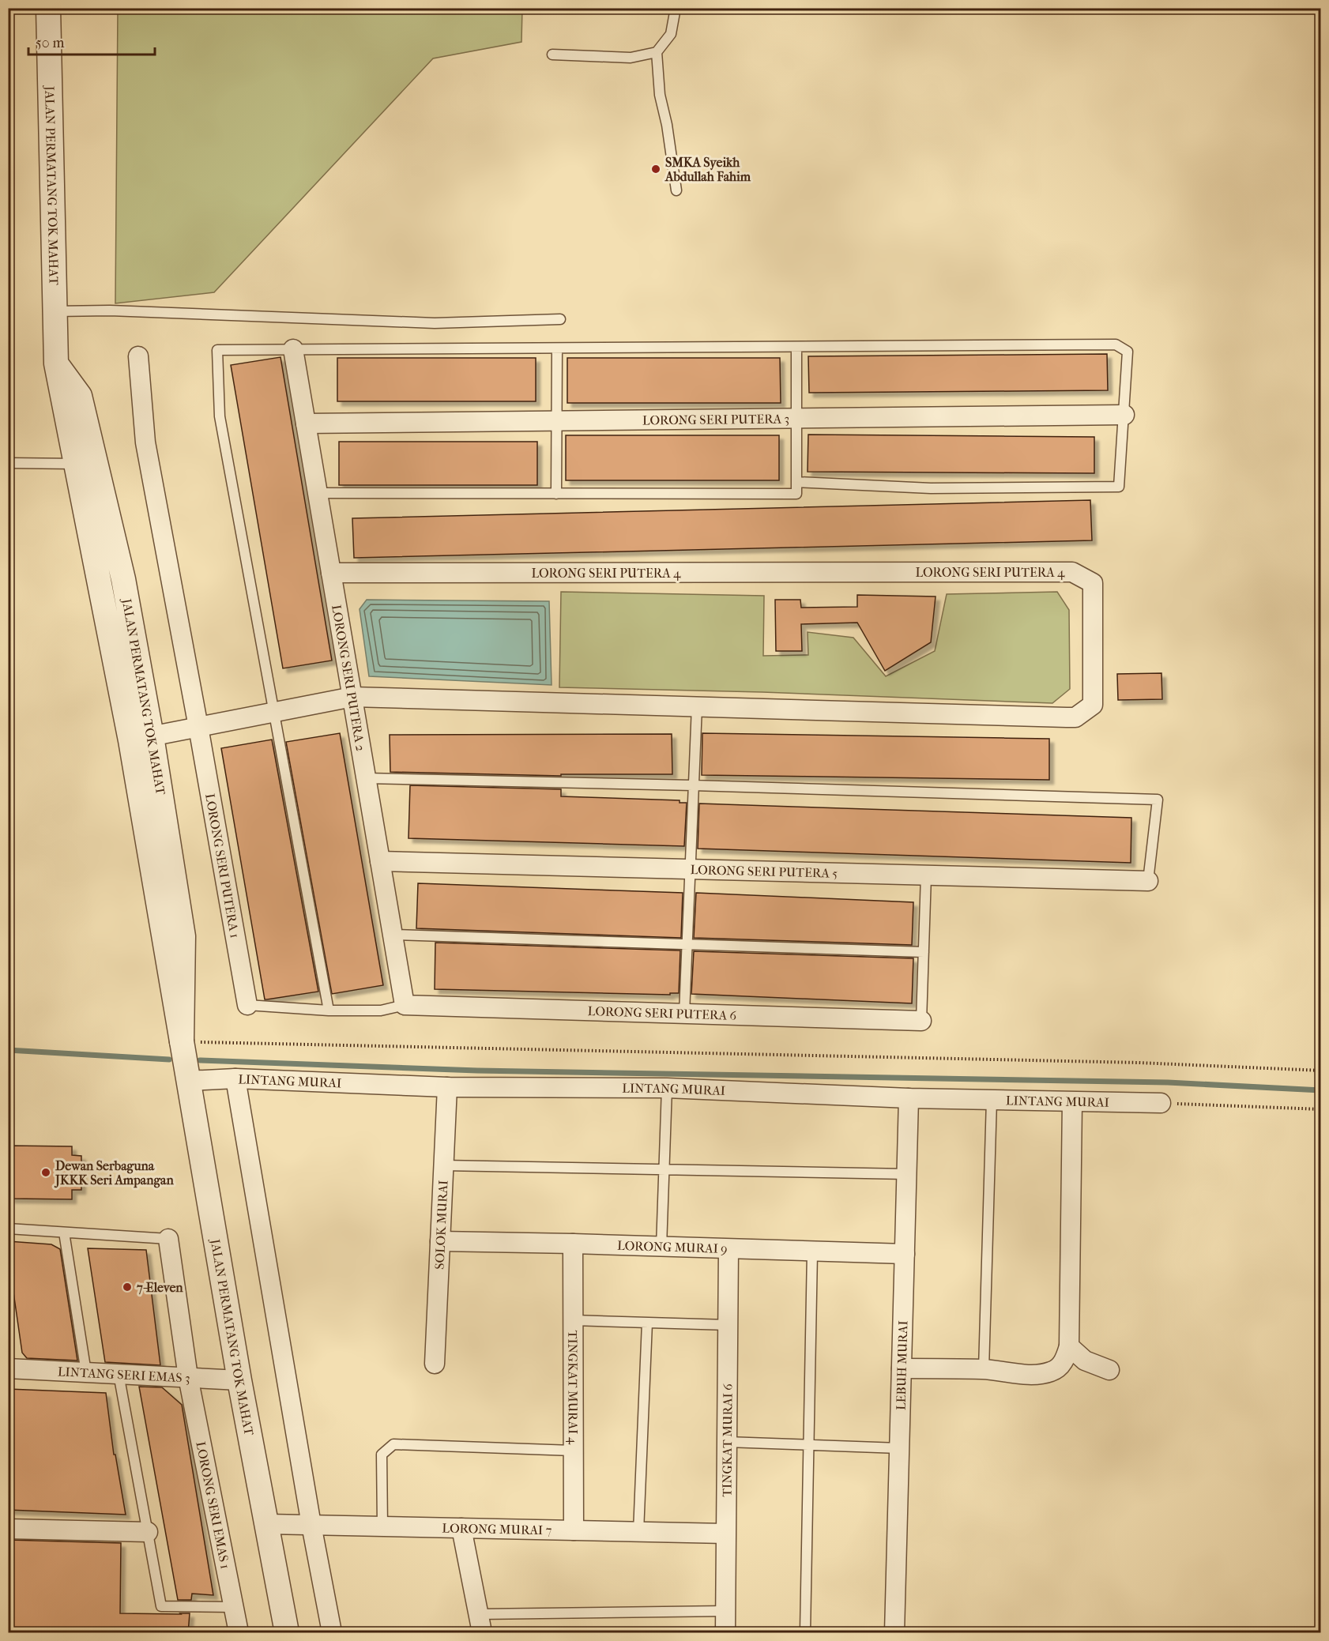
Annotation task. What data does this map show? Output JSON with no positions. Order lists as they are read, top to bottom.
{
  "streets": {
    "street": [
      "JALAN PERMATANG TOK MAHAT",
      "LORONG SERI PUTERA 3",
      "LORONG SERI PUTERA 4",
      "LORONG SERI PUTERA 2",
      "LORONG SERI PUTERA 1",
      "LORONG SERI PUTERA 5",
      "LORONG SERI PUTERA 6",
      "LINTANG MURAI",
      "SOLOK MURAI",
      "LORONG MURAI 9",
      "LEBUH MURAI",
      "LINTANG SERI EMAS 3",
      "TINGKAT MURAI 4",
      "TINGKAT MURAI 6",
      "LORONG SERI EMAS 1",
      "LORONG MURAI 7"
    ]
  },
  "crossings": [
    ["JALAN PERMATANG TOK MAHAT", "LORONG SERI PUTERA 4"],
    ["JALAN PERMATANG TOK MAHAT", "LINTANG MURAI"],
    ["JALAN PERMATANG TOK MAHAT", "LINTANG SERI EMAS 3"],
    ["JALAN PERMATANG TOK MAHAT", "LORONG MURAI 7"],
    ["LORONG SERI PUTERA 3", "LORONG SERI PUTERA 2"],
    ["LORONG SERI PUTERA 4", "LORONG SERI PUTERA 2"],
    ["LORONG SERI PUTERA 4", "LORONG SERI PUTERA 1"],
    ["LORONG SERI PUTERA 2", "LORONG SERI PUTERA 5"],
    ["LORONG SERI PUTERA 2", "LORONG SERI PUTERA 6"],
    ["LINTANG MURAI", "SOLOK MURAI"],
    ["LINTANG MURAI", "LEBUH MURAI"],
    ["SOLOK MURAI", "LORONG MURAI 9"],
    ["LORONG MURAI 9", "LEBUH MURAI"],
    ["LORONG MURAI 9", "TINGKAT MURAI 4"],
    ["LORONG MURAI 9", "TINGKAT MURAI 6"],
    ["LINTANG SERI EMAS 3", "LORONG SERI EMAS 1"],
    ["TINGKAT MURAI 4", "LORONG MURAI 7"],
    ["TINGKAT MURAI 6", "LORONG MURAI 7"]
  ],
  "places": ["SMKA Syeikh Abdullah Fahim", "Dewan Serbaguna JKKK Seri Ampangan", "7-Eleven"],
  "scale_bar": "50 m"
}
